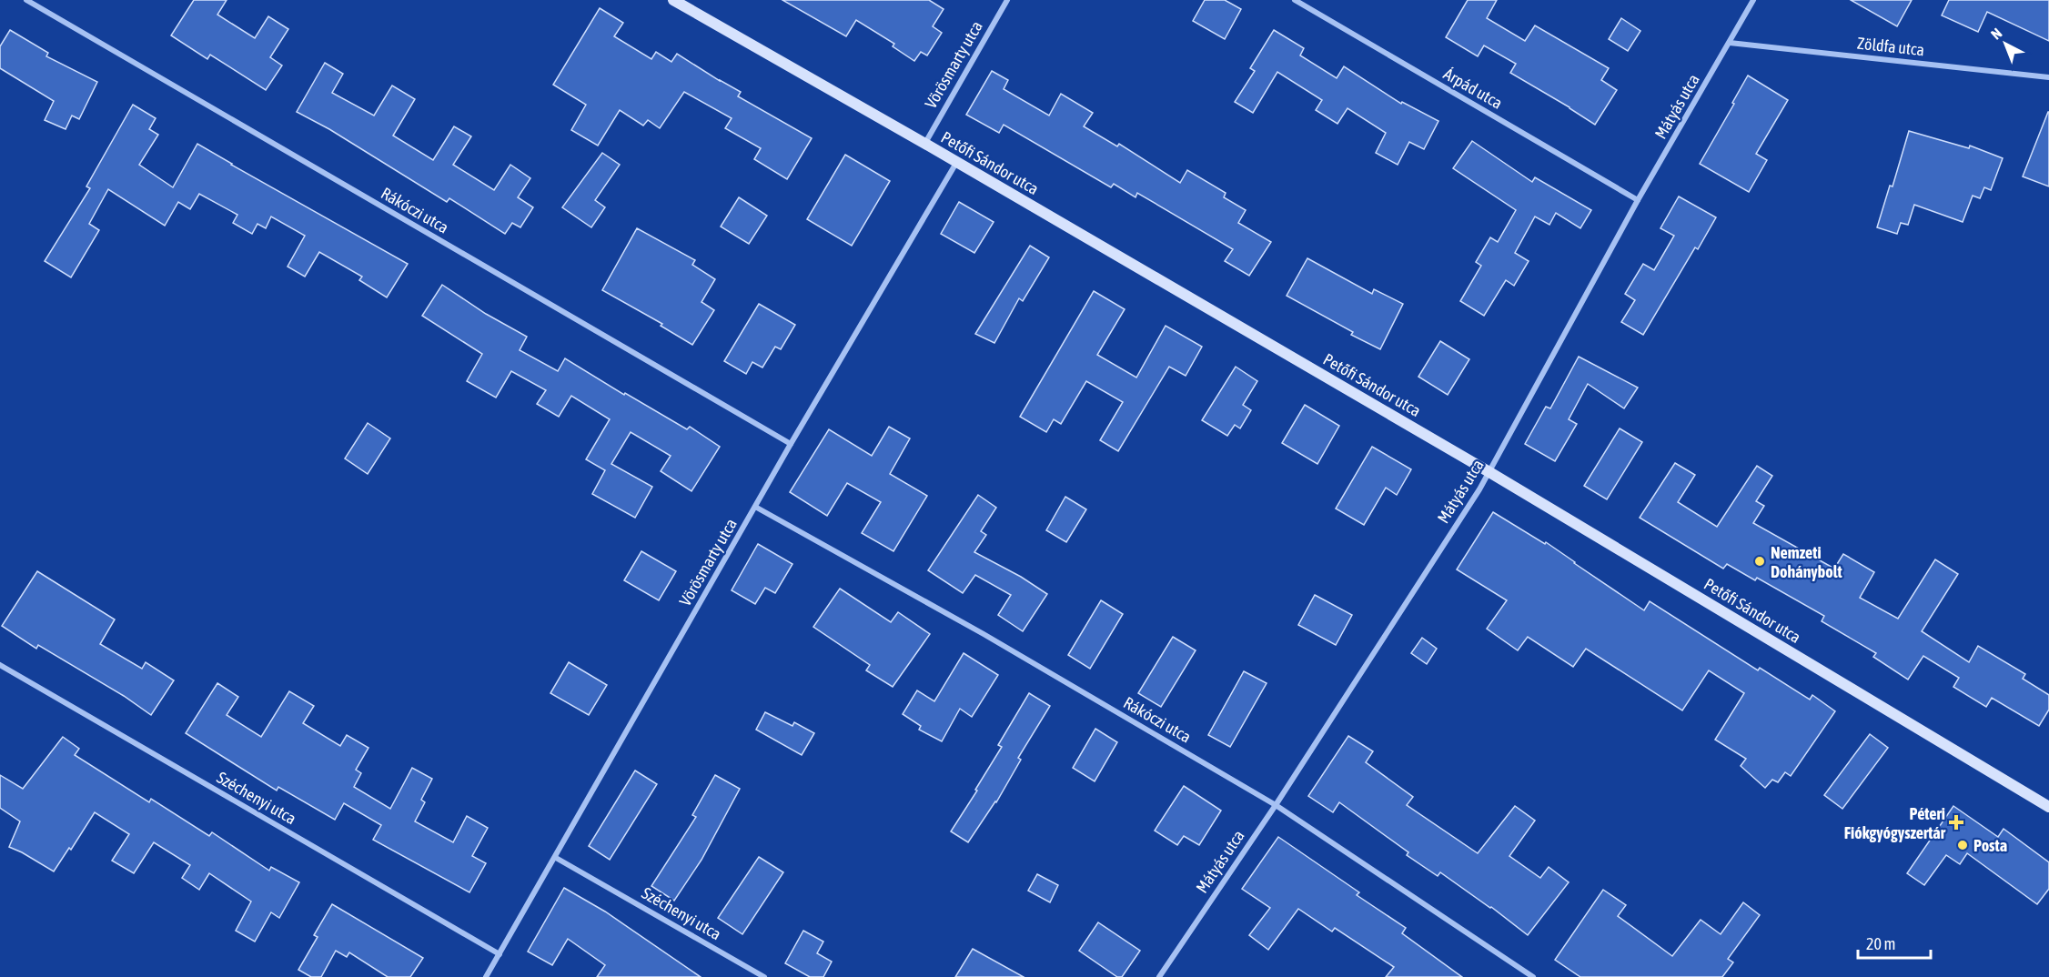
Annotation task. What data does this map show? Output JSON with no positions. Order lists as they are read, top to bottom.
{
  "streets": {
    "main road": ["Petőfi Sándor utca"],
    "street": [
      "Zöldfa utca",
      "Vörösmarty utca",
      "Árpád utca",
      "Mátyás utca",
      "Rákóczi utca",
      "Széchenyi utca"
    ]
  },
  "crossings": [
    ["Zöldfa utca", "Mátyás utca"],
    ["Vörösmarty utca", "Petőfi Sándor utca"],
    ["Vörösmarty utca", "Rákóczi utca"],
    ["Vörösmarty utca", "Széchenyi utca"],
    ["Árpád utca", "Mátyás utca"],
    ["Mátyás utca", "Petőfi Sándor utca"],
    ["Mátyás utca", "Rákóczi utca"]
  ],
  "places": {
    "other": ["Nemzeti Dohánybolt", "Posta"],
    "health": ["Péteri Fiókgyógyszertár"]
  },
  "scale_bar": "20 m",
  "north": "top left"
}
